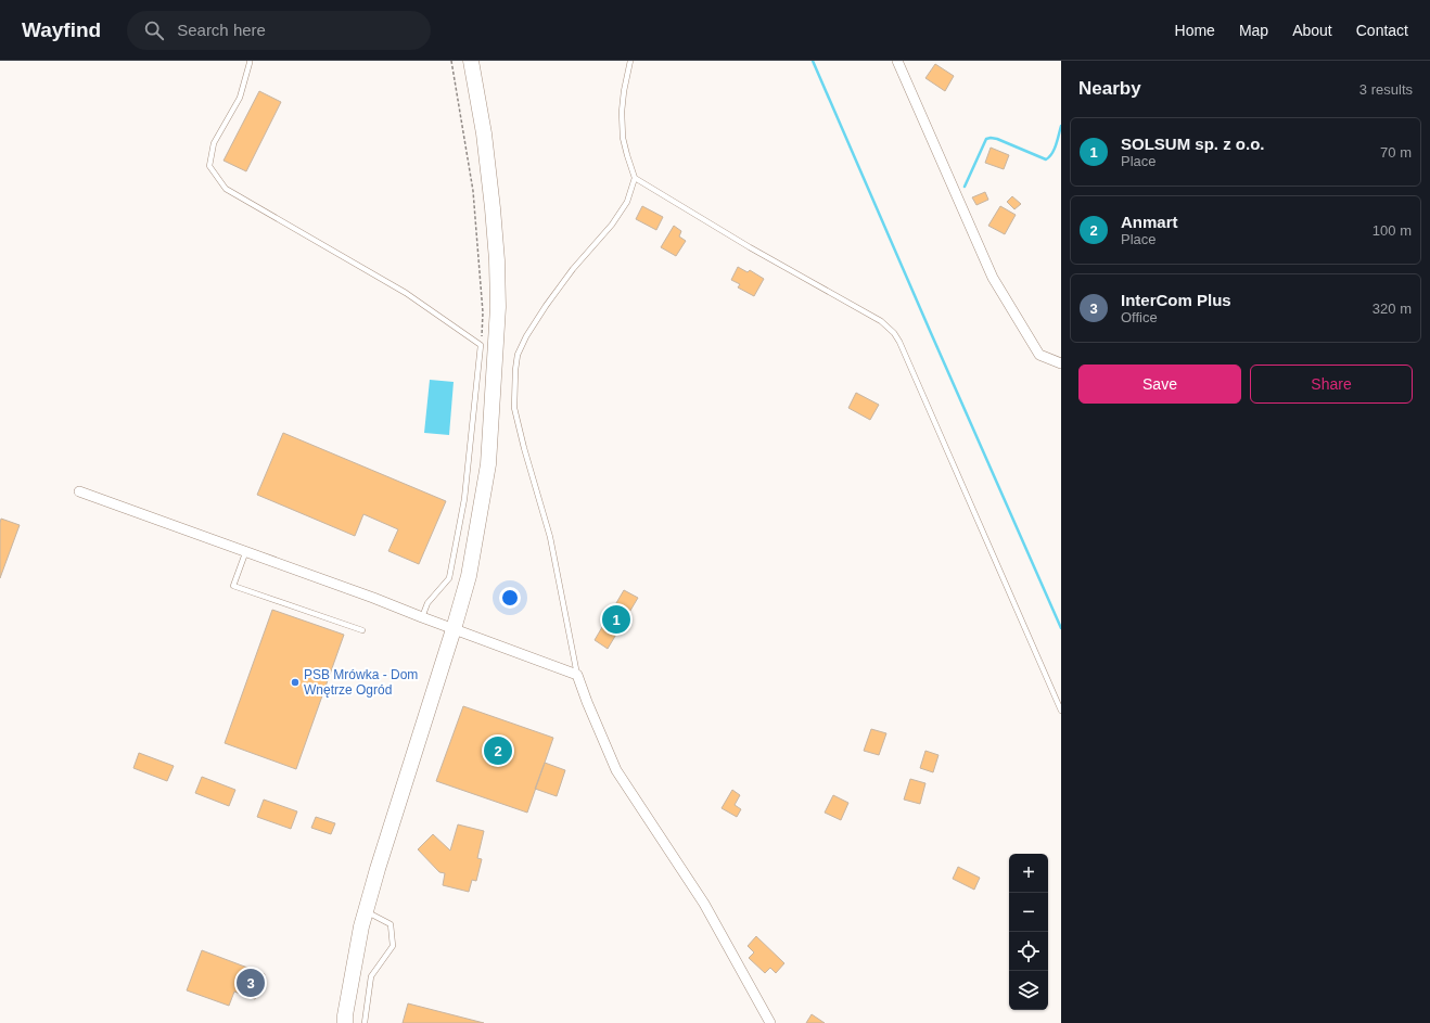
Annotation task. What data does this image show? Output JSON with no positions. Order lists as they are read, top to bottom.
{
  "places": ["PSB Mrówka - Dom Wnętrze Ogród"],
  "page": {
    "header": "Wayfind",
    "search": "Search here",
    "nav": [
      "Home",
      "Map",
      "About",
      "Contact"
    ],
    "heading": ["Nearby", "3 results"],
    "list": [
      {
        "mark": "1",
        "name": "SOLSUM sp. z o.o.",
        "note": "Place",
        "value": "70 m"
      },
      {
        "mark": "2",
        "name": "Anmart",
        "note": "Place",
        "value": "100 m"
      },
      {
        "mark": "3",
        "name": "InterCom Plus",
        "note": "Office",
        "value": "320 m"
      }
    ],
    "buttons": ["Save", "Share"],
    "pins": ["1", "2", "3"],
    "map_buttons": ["+", "−"]
  }
}
